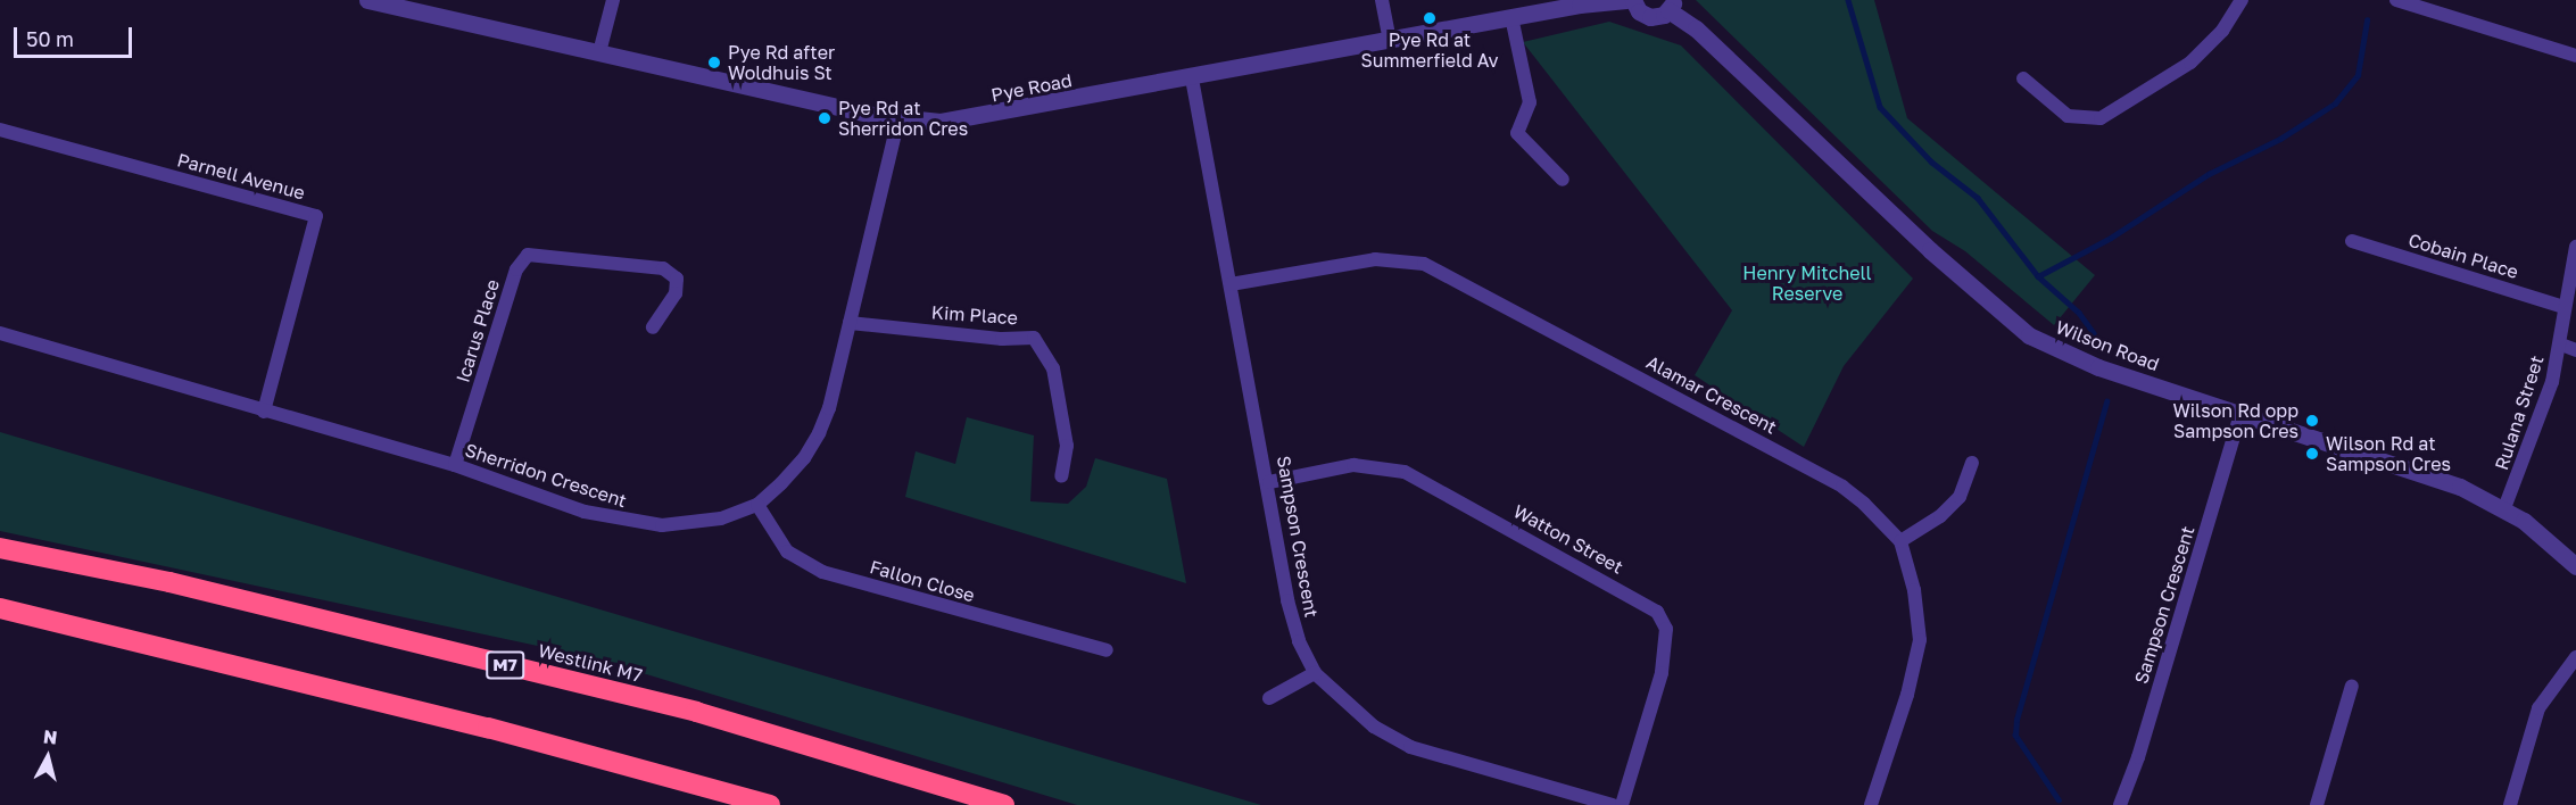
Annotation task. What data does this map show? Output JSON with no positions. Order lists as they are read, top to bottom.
{
  "streets": {
    "highway": ["Westlink M7", "M7"],
    "street": [
      "Pye Road",
      "Parnell Avenue",
      "Cobain Place",
      "Kim Place",
      "Icarus Place",
      "Wilson Road",
      "Alamar Crescent",
      "Rulana Street",
      "Sherridon Crescent",
      "Sampson Crescent",
      "Watton Street",
      "Fallon Close"
    ]
  },
  "crossings": [
    ["Pye Road", "Sherridon Crescent"],
    ["Pye Road", "Sampson Crescent"],
    ["Parnell Avenue", "Sherridon Crescent"],
    ["Cobain Place", "Rulana Street"],
    ["Kim Place", "Sherridon Crescent"],
    ["Icarus Place", "Sherridon Crescent"],
    ["Wilson Road", "Rulana Street"],
    ["Wilson Road", "Sampson Crescent"],
    ["Alamar Crescent", "Sampson Crescent"],
    ["Sherridon Crescent", "Fallon Close"],
    ["Sampson Crescent", "Watton Street"]
  ],
  "parks": ["Henry Mitchell Reserve"],
  "places": [
    "Pye Rd at Summerfield Av",
    "Pye Rd after Woldhuis St",
    "Pye Rd at Sherridon Cres",
    "Wilson Rd opp Sampson Cres",
    "Wilson Rd at Sampson Cres"
  ],
  "scale_bar": "50 m",
  "north": "top"
}
